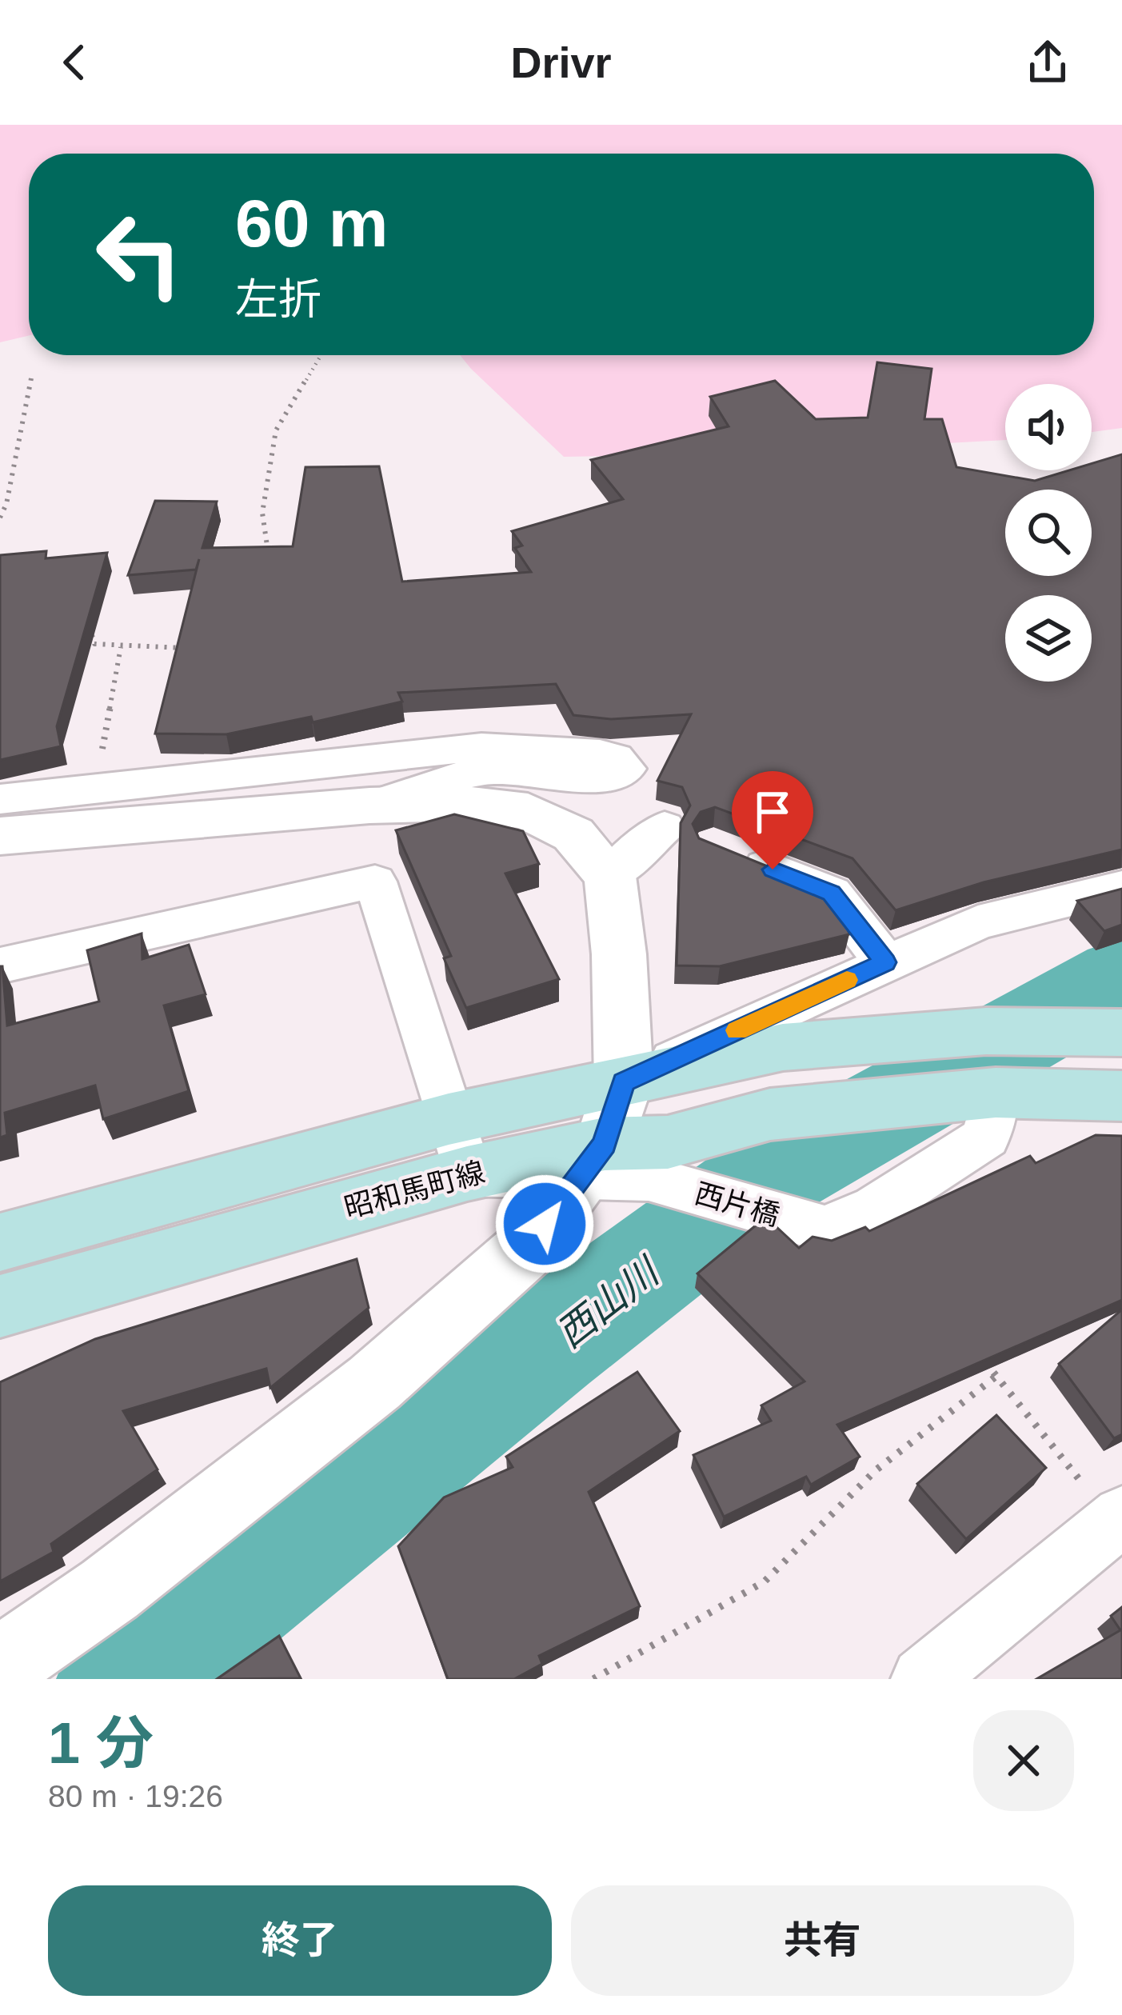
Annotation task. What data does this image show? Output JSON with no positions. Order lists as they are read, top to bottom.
{
  "streets": {
    "main road": ["昭和馬町線"],
    "street": ["西片橋"]
  },
  "crossings": [
    ["昭和馬町線", "西片橋"]
  ],
  "water": ["西山川"],
  "page": {
    "header": "Drivr",
    "turn": ["60 m", "左折"],
    "heading": ["1 分", "80 m · 19:26"],
    "buttons": ["終了", "共有"]
  }
}
